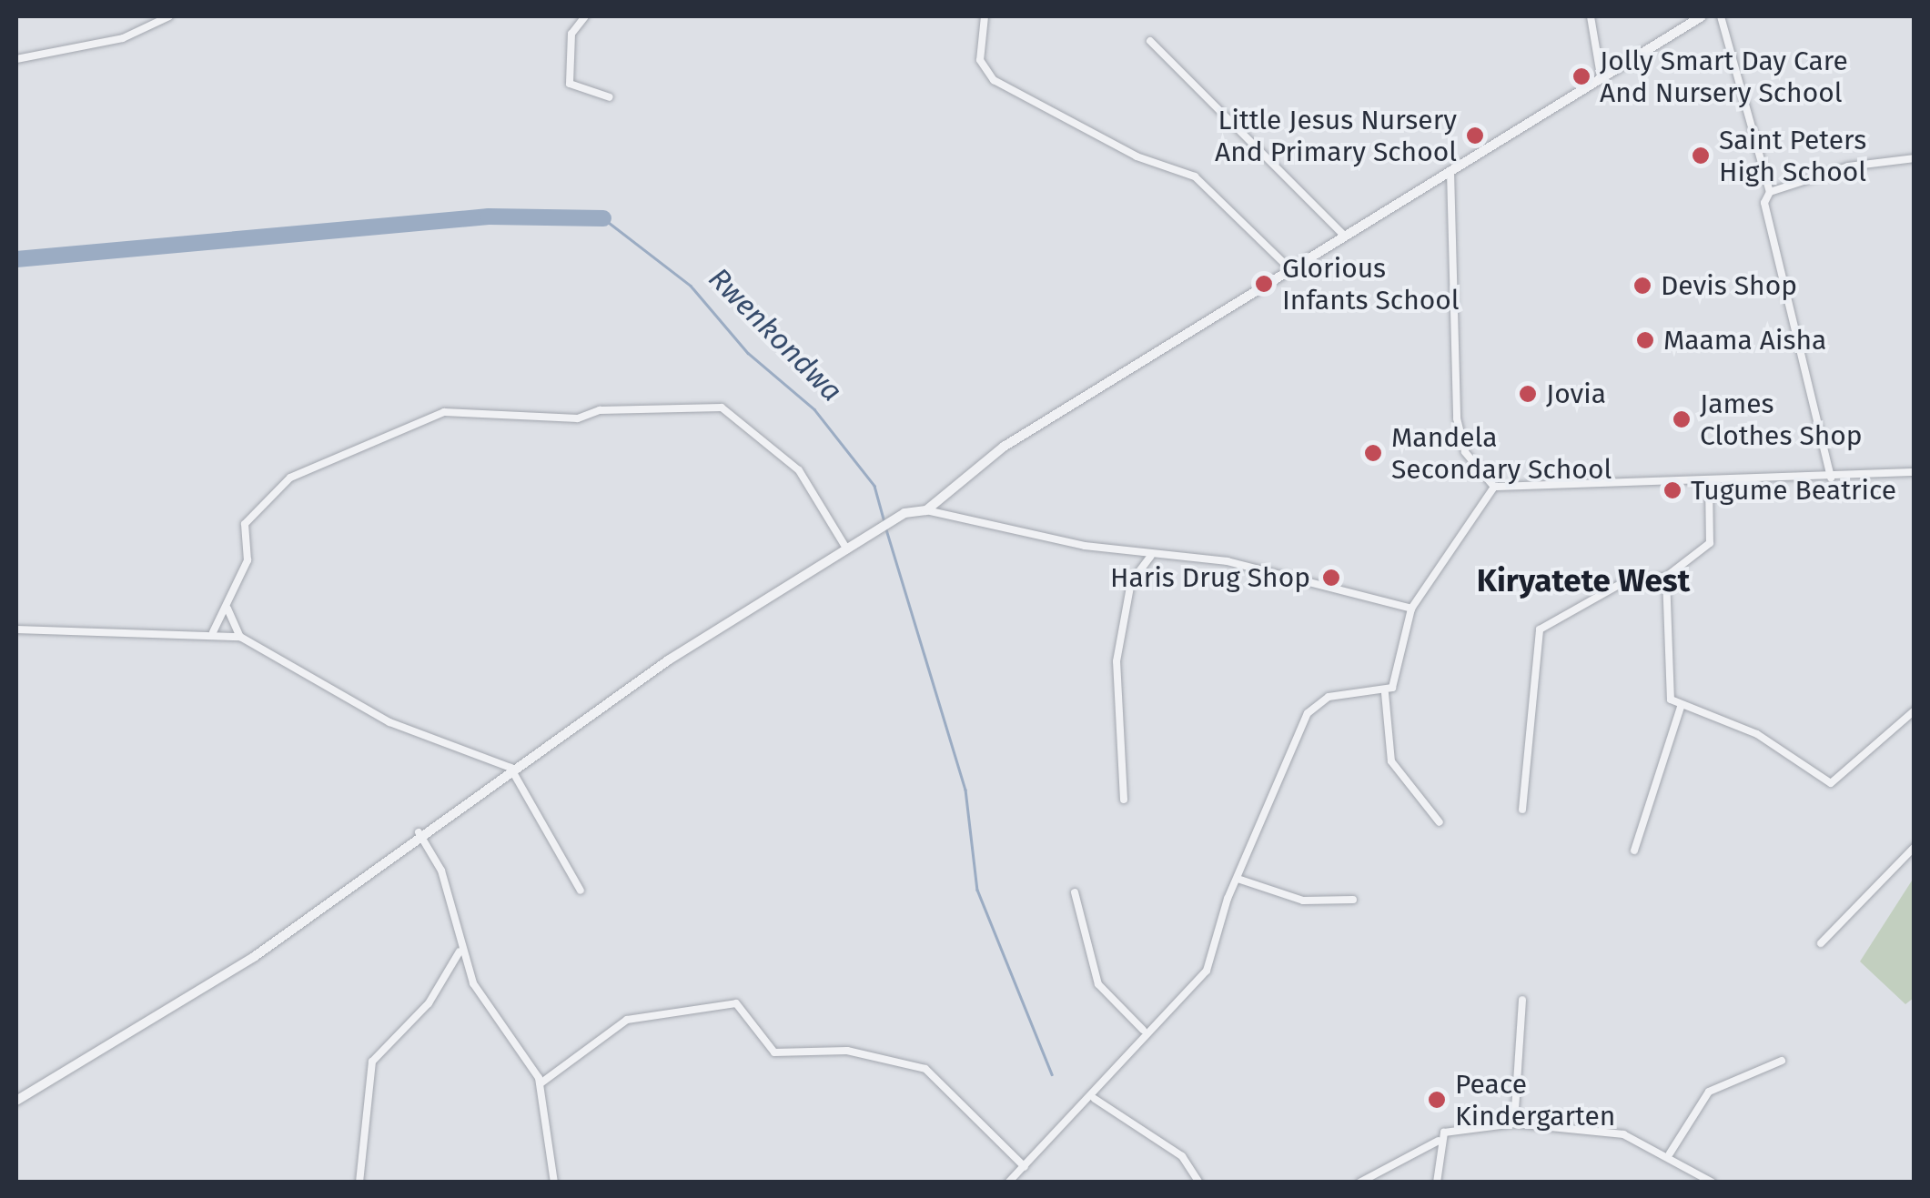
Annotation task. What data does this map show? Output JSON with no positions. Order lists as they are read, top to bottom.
{
  "districts": ["Kiryatete West"],
  "water": ["Rwenkondwa"],
  "places": [
    "Jolly Smart Day Care And Nursery School",
    "Little Jesus Nursery And Primary School",
    "Saint Peters High School",
    "Glorious Infants School",
    "Devis Shop",
    "Maama Aisha",
    "Jovia",
    "James Clothes Shop",
    "Mandela Secondary School",
    "Tugume Beatrice",
    "Haris Drug Shop",
    "Peace Kindergarten"
  ]
}
